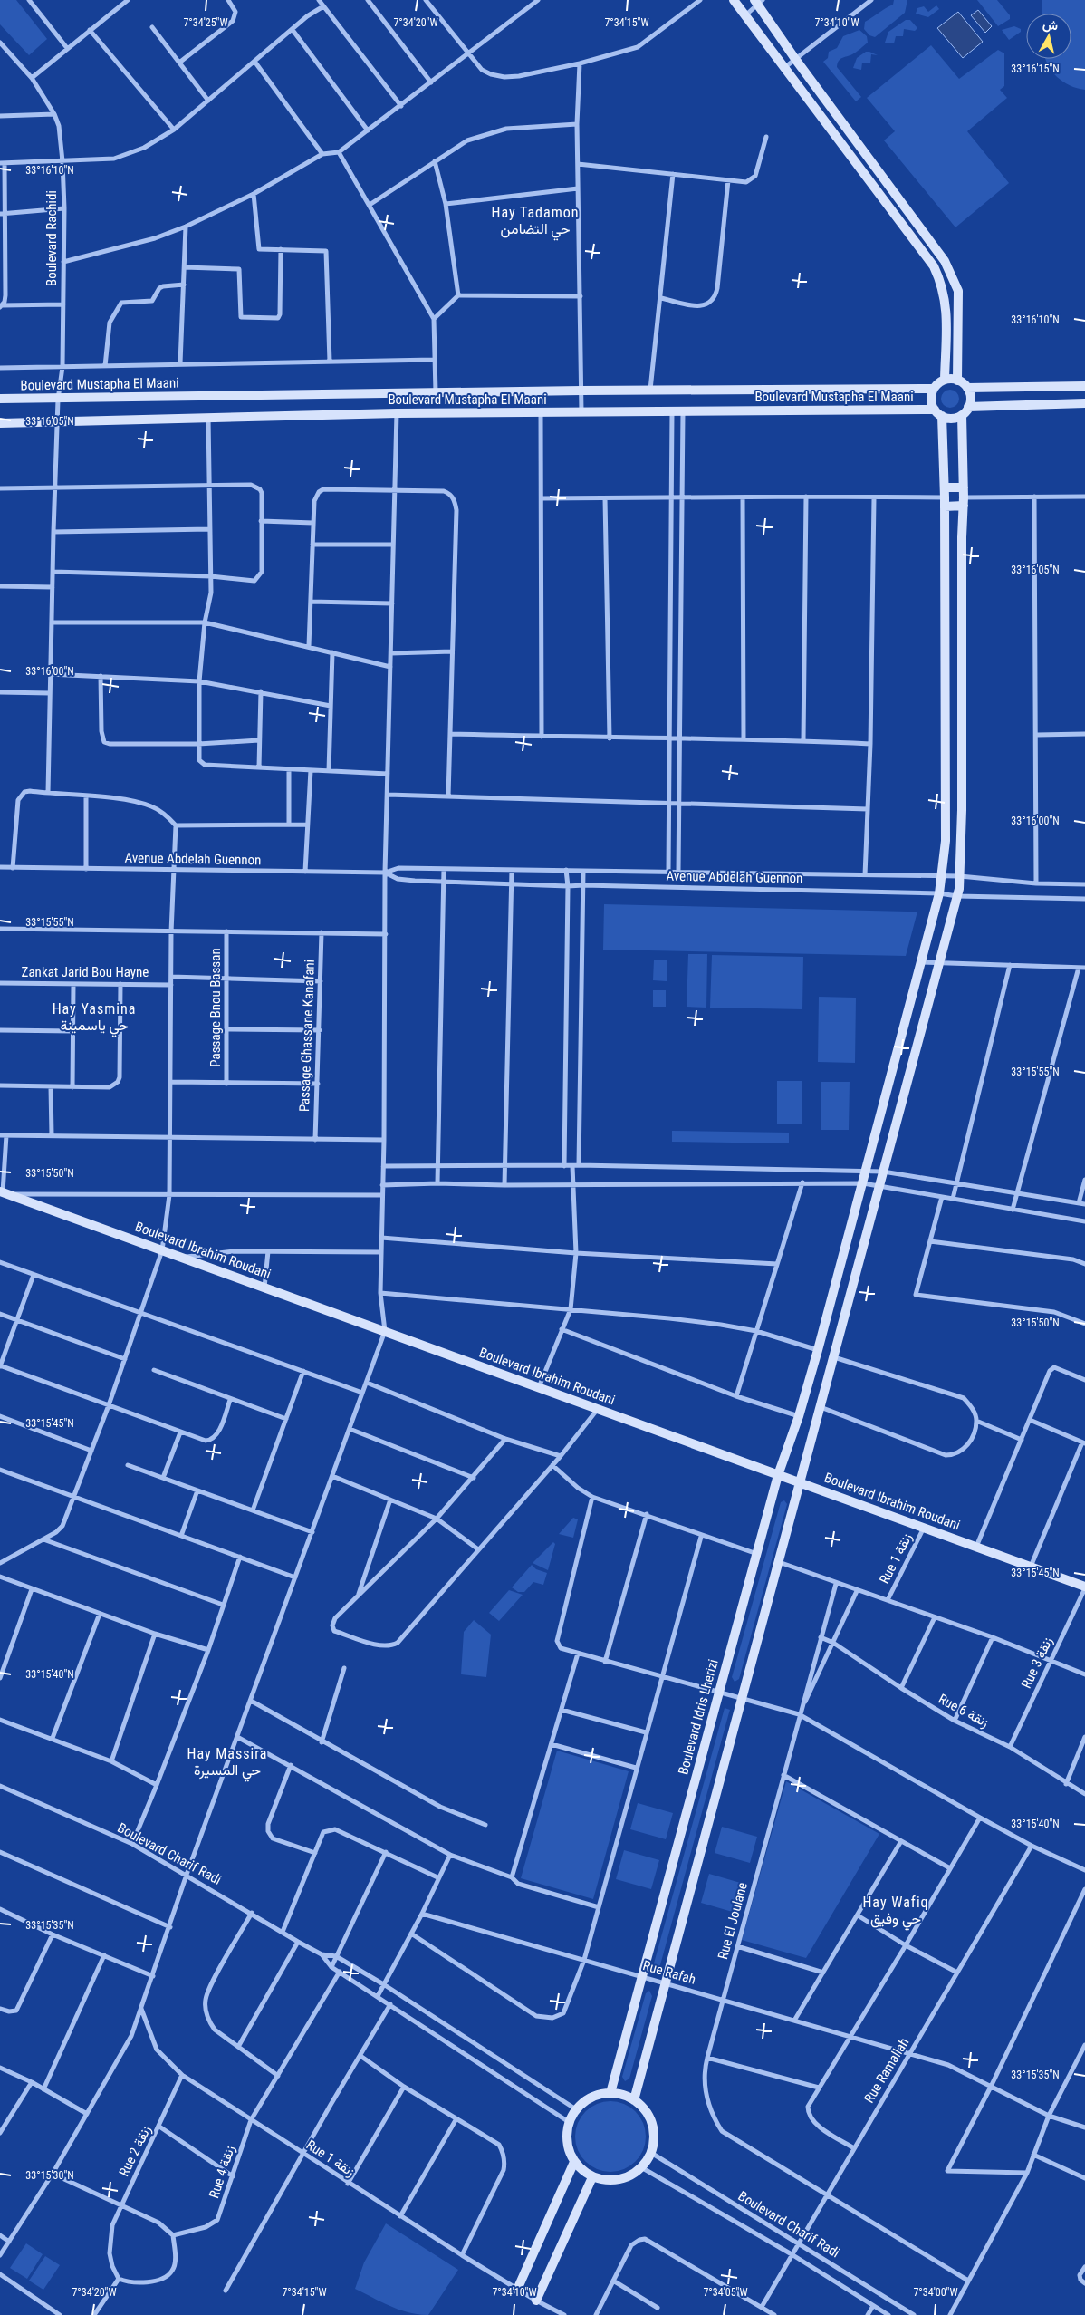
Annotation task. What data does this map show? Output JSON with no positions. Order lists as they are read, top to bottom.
{
  "streets": {
    "main road": ["Boulevard Mustapha El Maani", "Boulevard Ibrahim Roudani", "Boulevard Idris Lherizi"],
    "street": [
      "Boulevard Rachidi",
      "Avenue Abdelah Guennon",
      "Zankat Jarid Bou Hayne",
      "Passage Bnou Bassan",
      "Passage Ghassane Kanafani",
      "Rue 1 زنقة",
      "Rue 3 زنقة",
      "Rue 6 زنقة",
      "Boulevard Charif Radi",
      "Rue El Joulane",
      "Rue Rafah",
      "Rue Ramallah",
      "Rue 2 زنقة",
      "Rue 4 زنقة"
    ]
  },
  "crossings": [
    ["Boulevard Rachidi", "Boulevard Mustapha El Maani"],
    ["Boulevard Mustapha El Maani", "Boulevard Idris Lherizi"],
    ["Avenue Abdelah Guennon", "Boulevard Idris Lherizi"],
    ["Boulevard Ibrahim Roudani", "Rue 1 زنقة"],
    ["Boulevard Ibrahim Roudani", "Rue 3 زنقة"],
    ["Boulevard Ibrahim Roudani", "Boulevard Idris Lherizi"],
    ["Rue 1 زنقة", "Rue 2 زنقة"],
    ["Rue 1 زنقة", "Rue 4 زنقة"],
    ["Rue 3 زنقة", "Rue 6 زنقة"],
    ["Boulevard Idris Lherizi", "Boulevard Charif Radi"],
    ["Boulevard Idris Lherizi", "Rue Rafah"],
    ["Boulevard Charif Radi", "Rue Ramallah"],
    ["Rue El Joulane", "Rue Rafah"],
    ["Rue El Joulane", "Rue Ramallah"],
    ["Rue Rafah", "Rue Ramallah"],
    ["Rue 2 زنقة", "Rue 4 زنقة"]
  ],
  "districts": [
    "Hay Tadamon حي التضامن",
    "Hay Yasmina حي ياسمينة",
    "Hay Massira حي المسيرة",
    "Hay Wafiq حي وفيق"
  ],
  "north": "top",
  "coordinates": [
    "7°34'25\"W",
    "7°34'20\"W",
    "7°34'15\"W",
    "7°34'10\"W",
    "33°16'15\"N",
    "33°16'10\"N",
    "33°16'05\"N",
    "33°16'00\"N",
    "33°15'55\"N",
    "33°15'50\"N",
    "33°15'45\"N",
    "33°15'40\"N",
    "33°15'35\"N",
    "33°15'30\"N",
    "7°34'05\"W",
    "7°34'00\"W"
  ]
}
